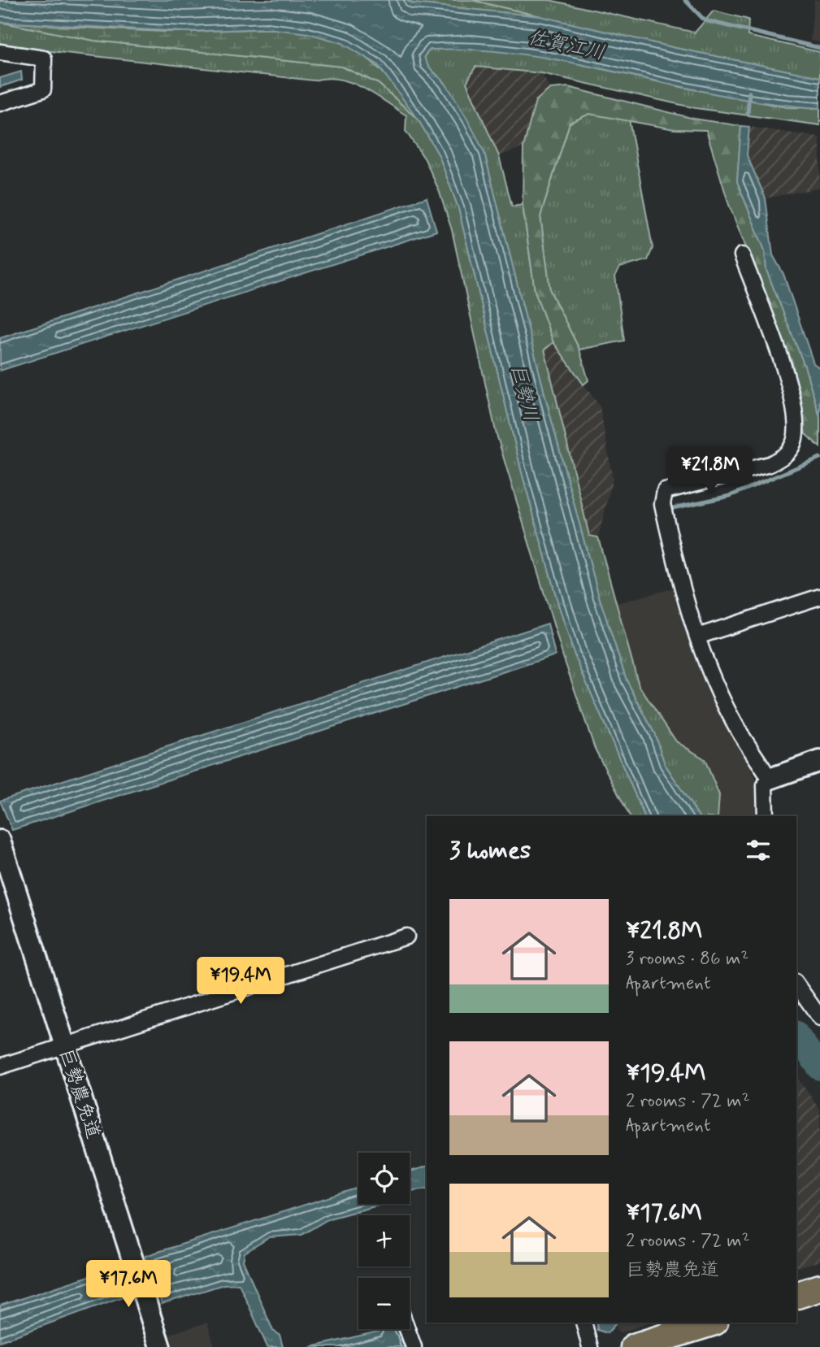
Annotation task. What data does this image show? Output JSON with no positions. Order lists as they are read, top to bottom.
{
  "streets": {
    "street": ["巨勢農免道"]
  },
  "water": ["佐賀江川", "巨勢川"],
  "page": {
    "price": ["¥21.8M", "¥19.4M", "¥17.6M"],
    "heading": "3 homes",
    "list": [
      {
        "name": "¥21.8M",
        "note": "3 rooms · 86 m² · Apartment"
      },
      {
        "name": "¥19.4M",
        "note": "2 rooms · 72 m² · Apartment"
      },
      {
        "name": "¥17.6M",
        "note": "2 rooms · 72 m² · 巨勢農免道"
      }
    ],
    "map_buttons": ["+", "−"]
  }
}
